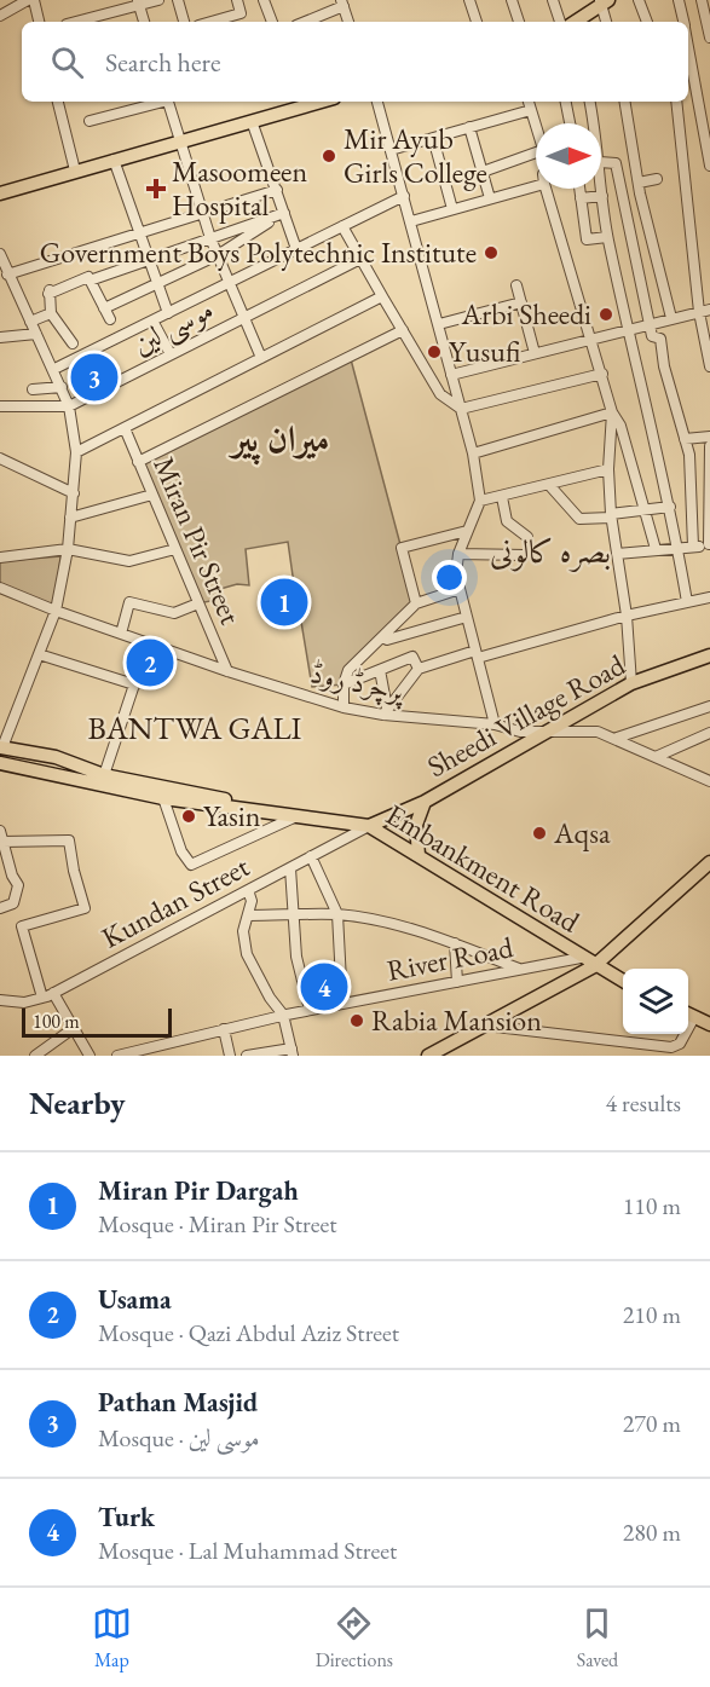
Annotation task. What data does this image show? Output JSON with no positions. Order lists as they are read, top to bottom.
{
  "streets": {
    "main road": ["Sheedi Village Road", "Embankment Road"],
    "street": [
      "موسی لین",
      "Miran Pir Street",
      "پرچرڈ روڈ",
      "Kundan Street",
      "River Road"
    ]
  },
  "crossings": [
    ["Miran Pir Street", "پرچرڈ روڈ"],
    ["پرچرڈ روڈ", "Sheedi Village Road"],
    ["Sheedi Village Road", "Embankment Road"],
    ["Sheedi Village Road", "Kundan Street"],
    ["Embankment Road", "Kundan Street"],
    ["Embankment Road", "River Road"]
  ],
  "districts": ["میران پیر", "بصرہ کالونی", "BANTWA GALI"],
  "places": {
    "other": [
      "Mir Ayub Girls College",
      "Government Boys Polytechnic Institute",
      "Arbi Sheedi",
      "Yusufi",
      "Yasin",
      "Aqsa",
      "Rabia Mansion"
    ],
    "health": ["Masoomeen Hospital"]
  },
  "scale_bar": "100 m",
  "north": "right",
  "page": {
    "search": "Search here",
    "pins": [
      "3",
      "1",
      "2",
      "4"
    ],
    "scale": "100 m",
    "heading": ["Nearby", "4 results"],
    "list": [
      {
        "mark": "1",
        "name": "Miran Pir Dargah",
        "note": "Mosque · Miran Pir Street",
        "value": "110 m"
      },
      {
        "mark": "2",
        "name": "Usama",
        "note": "Mosque · Qazi Abdul Aziz Street",
        "value": "210 m"
      },
      {
        "mark": "3",
        "name": "Pathan Masjid",
        "note": "Mosque · موسی لین",
        "value": "270 m"
      },
      {
        "mark": "4",
        "name": "Turk",
        "note": "Mosque · Lal Muhammad Street",
        "value": "280 m"
      }
    ],
    "nav": ["Map", "Directions", "Saved"]
  }
}
